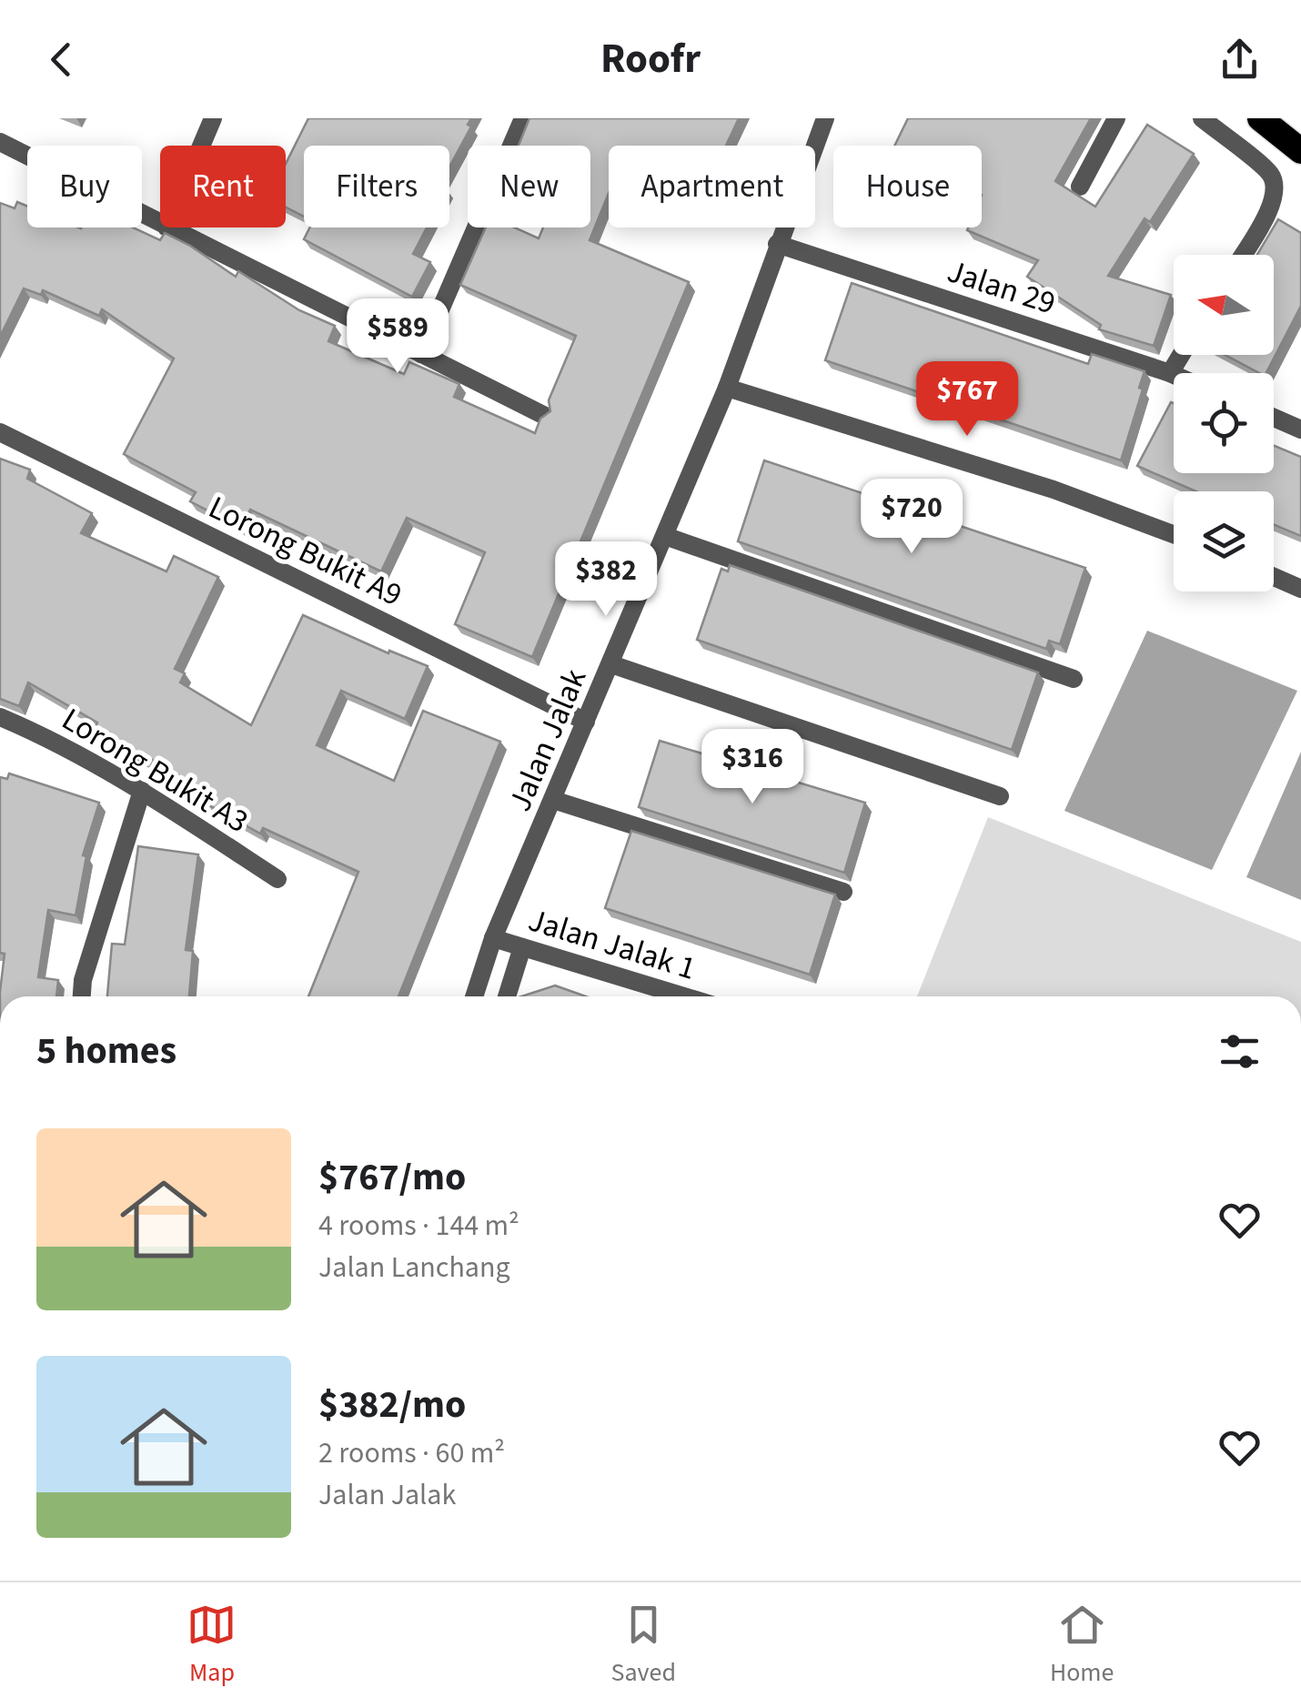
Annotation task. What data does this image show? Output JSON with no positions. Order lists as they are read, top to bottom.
{
  "streets": {
    "street": [
      "Jalan 29",
      "Lorong Bukit A9",
      "Jalan Jalak",
      "Lorong Bukit A3",
      "Jalan Jalak 1"
    ]
  },
  "crossings": [
    ["Jalan 29", "Jalan Jalak"],
    ["Lorong Bukit A9", "Jalan Jalak"],
    ["Jalan Jalak", "Jalan Jalak 1"]
  ],
  "north": "left",
  "page": {
    "header": "Roofr",
    "chip": [
      "Buy",
      "Rent",
      "Filters",
      "New",
      "Apartment",
      "House"
    ],
    "price": [
      "$589",
      "$767",
      "$720",
      "$382",
      "$316"
    ],
    "heading": "5 homes",
    "list": [
      {
        "name": "$767/mo",
        "note": "4 rooms · 144 m² · Jalan Lanchang"
      },
      {
        "name": "$382/mo",
        "note": "2 rooms · 60 m² · Jalan Jalak"
      }
    ],
    "tabs": ["Map", "Saved", "Home"]
  }
}
